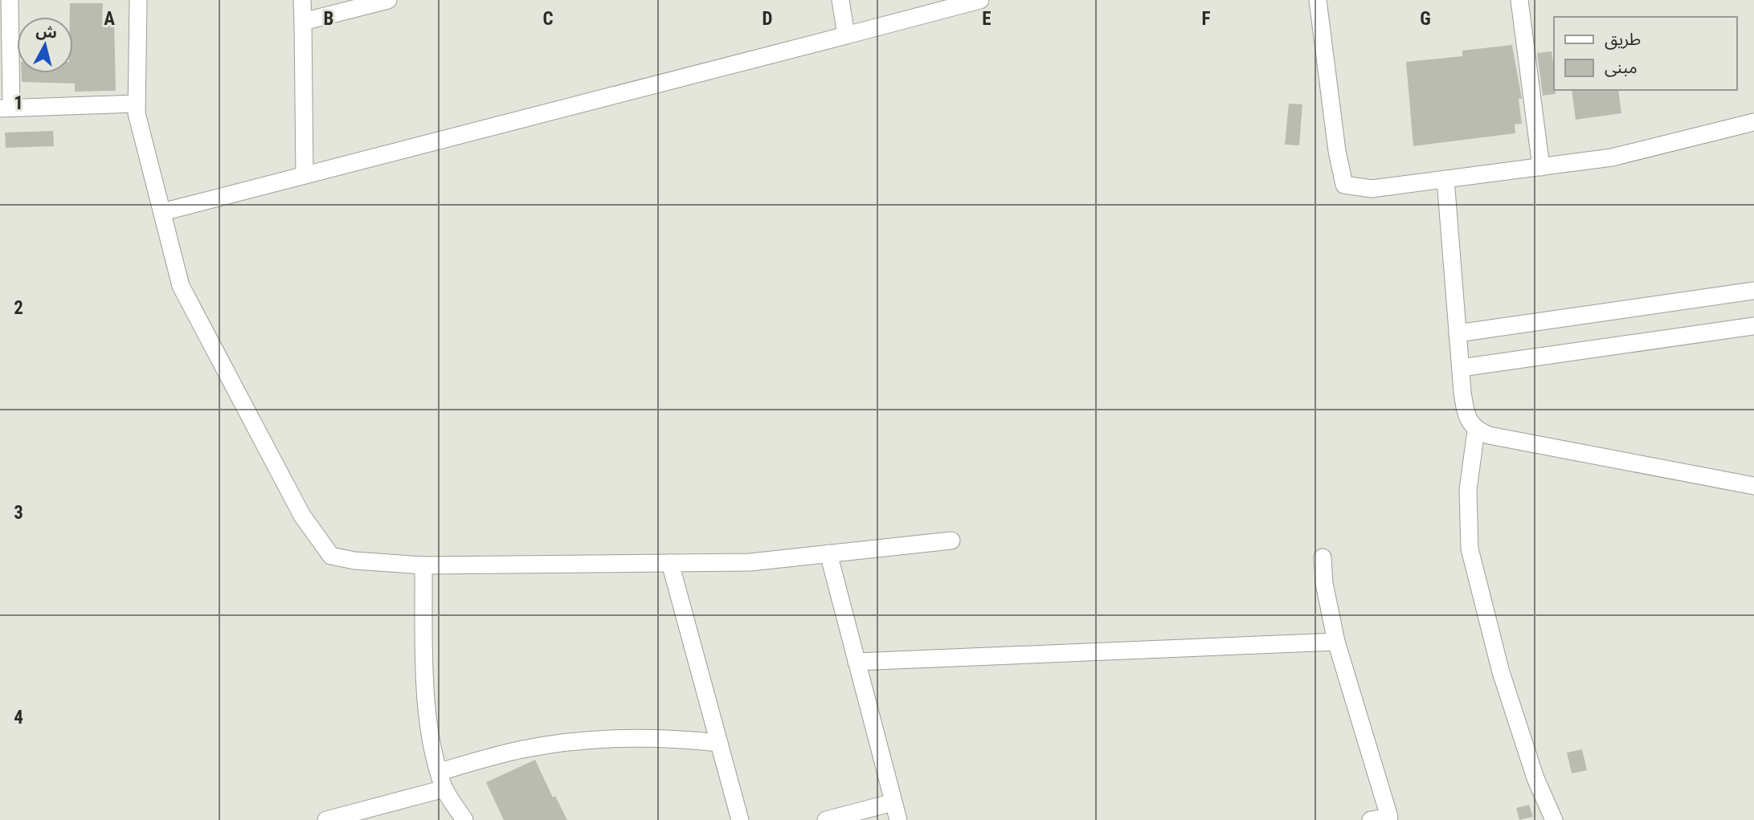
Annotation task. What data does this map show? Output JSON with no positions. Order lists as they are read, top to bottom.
{
  "legend": ["طريق", "مبنى"],
  "north": "top",
  "grid": {
    "columns": [
      "A",
      "B",
      "C",
      "D",
      "E",
      "F",
      "G"
    ],
    "rows": [
      "1",
      "2",
      "3",
      "4"
    ]
  }
}
